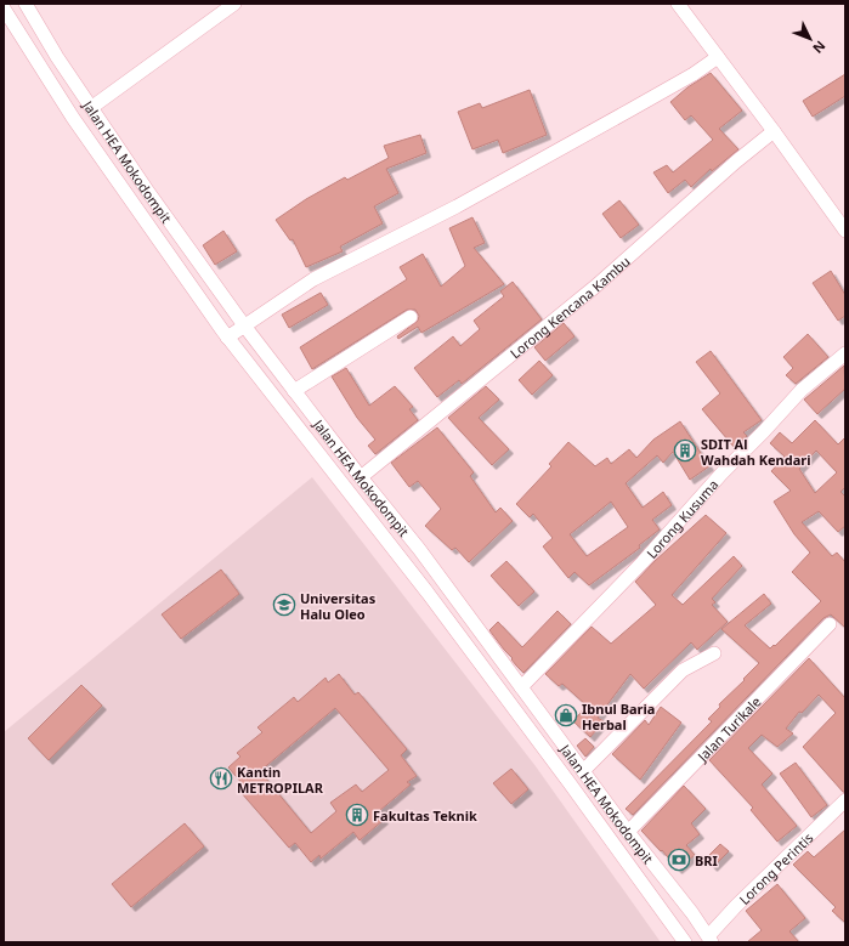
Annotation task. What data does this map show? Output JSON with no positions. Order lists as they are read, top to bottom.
{
  "streets": {
    "street": [
      "Jalan HEA Mokodompit",
      "Lorong Kencana Kambu",
      "Lorong Kusuma",
      "Jalan Turikale",
      "Lorong Perintis"
    ]
  },
  "crossings": [
    ["Jalan HEA Mokodompit", "Lorong Kencana Kambu"],
    ["Jalan HEA Mokodompit", "Lorong Kusuma"],
    ["Jalan HEA Mokodompit", "Jalan Turikale"],
    ["Jalan HEA Mokodompit", "Lorong Perintis"]
  ],
  "places": {
    "building": ["SDIT Al Wahdah Kendari", "Fakultas Teknik"],
    "school or university": ["Universitas Halu Oleo"],
    "shop": ["Ibnul Baria Herbal"],
    "restaurant": ["Kantin METROPILAR"],
    "bank": ["BRI"]
  },
  "north": "bottom right"
}
